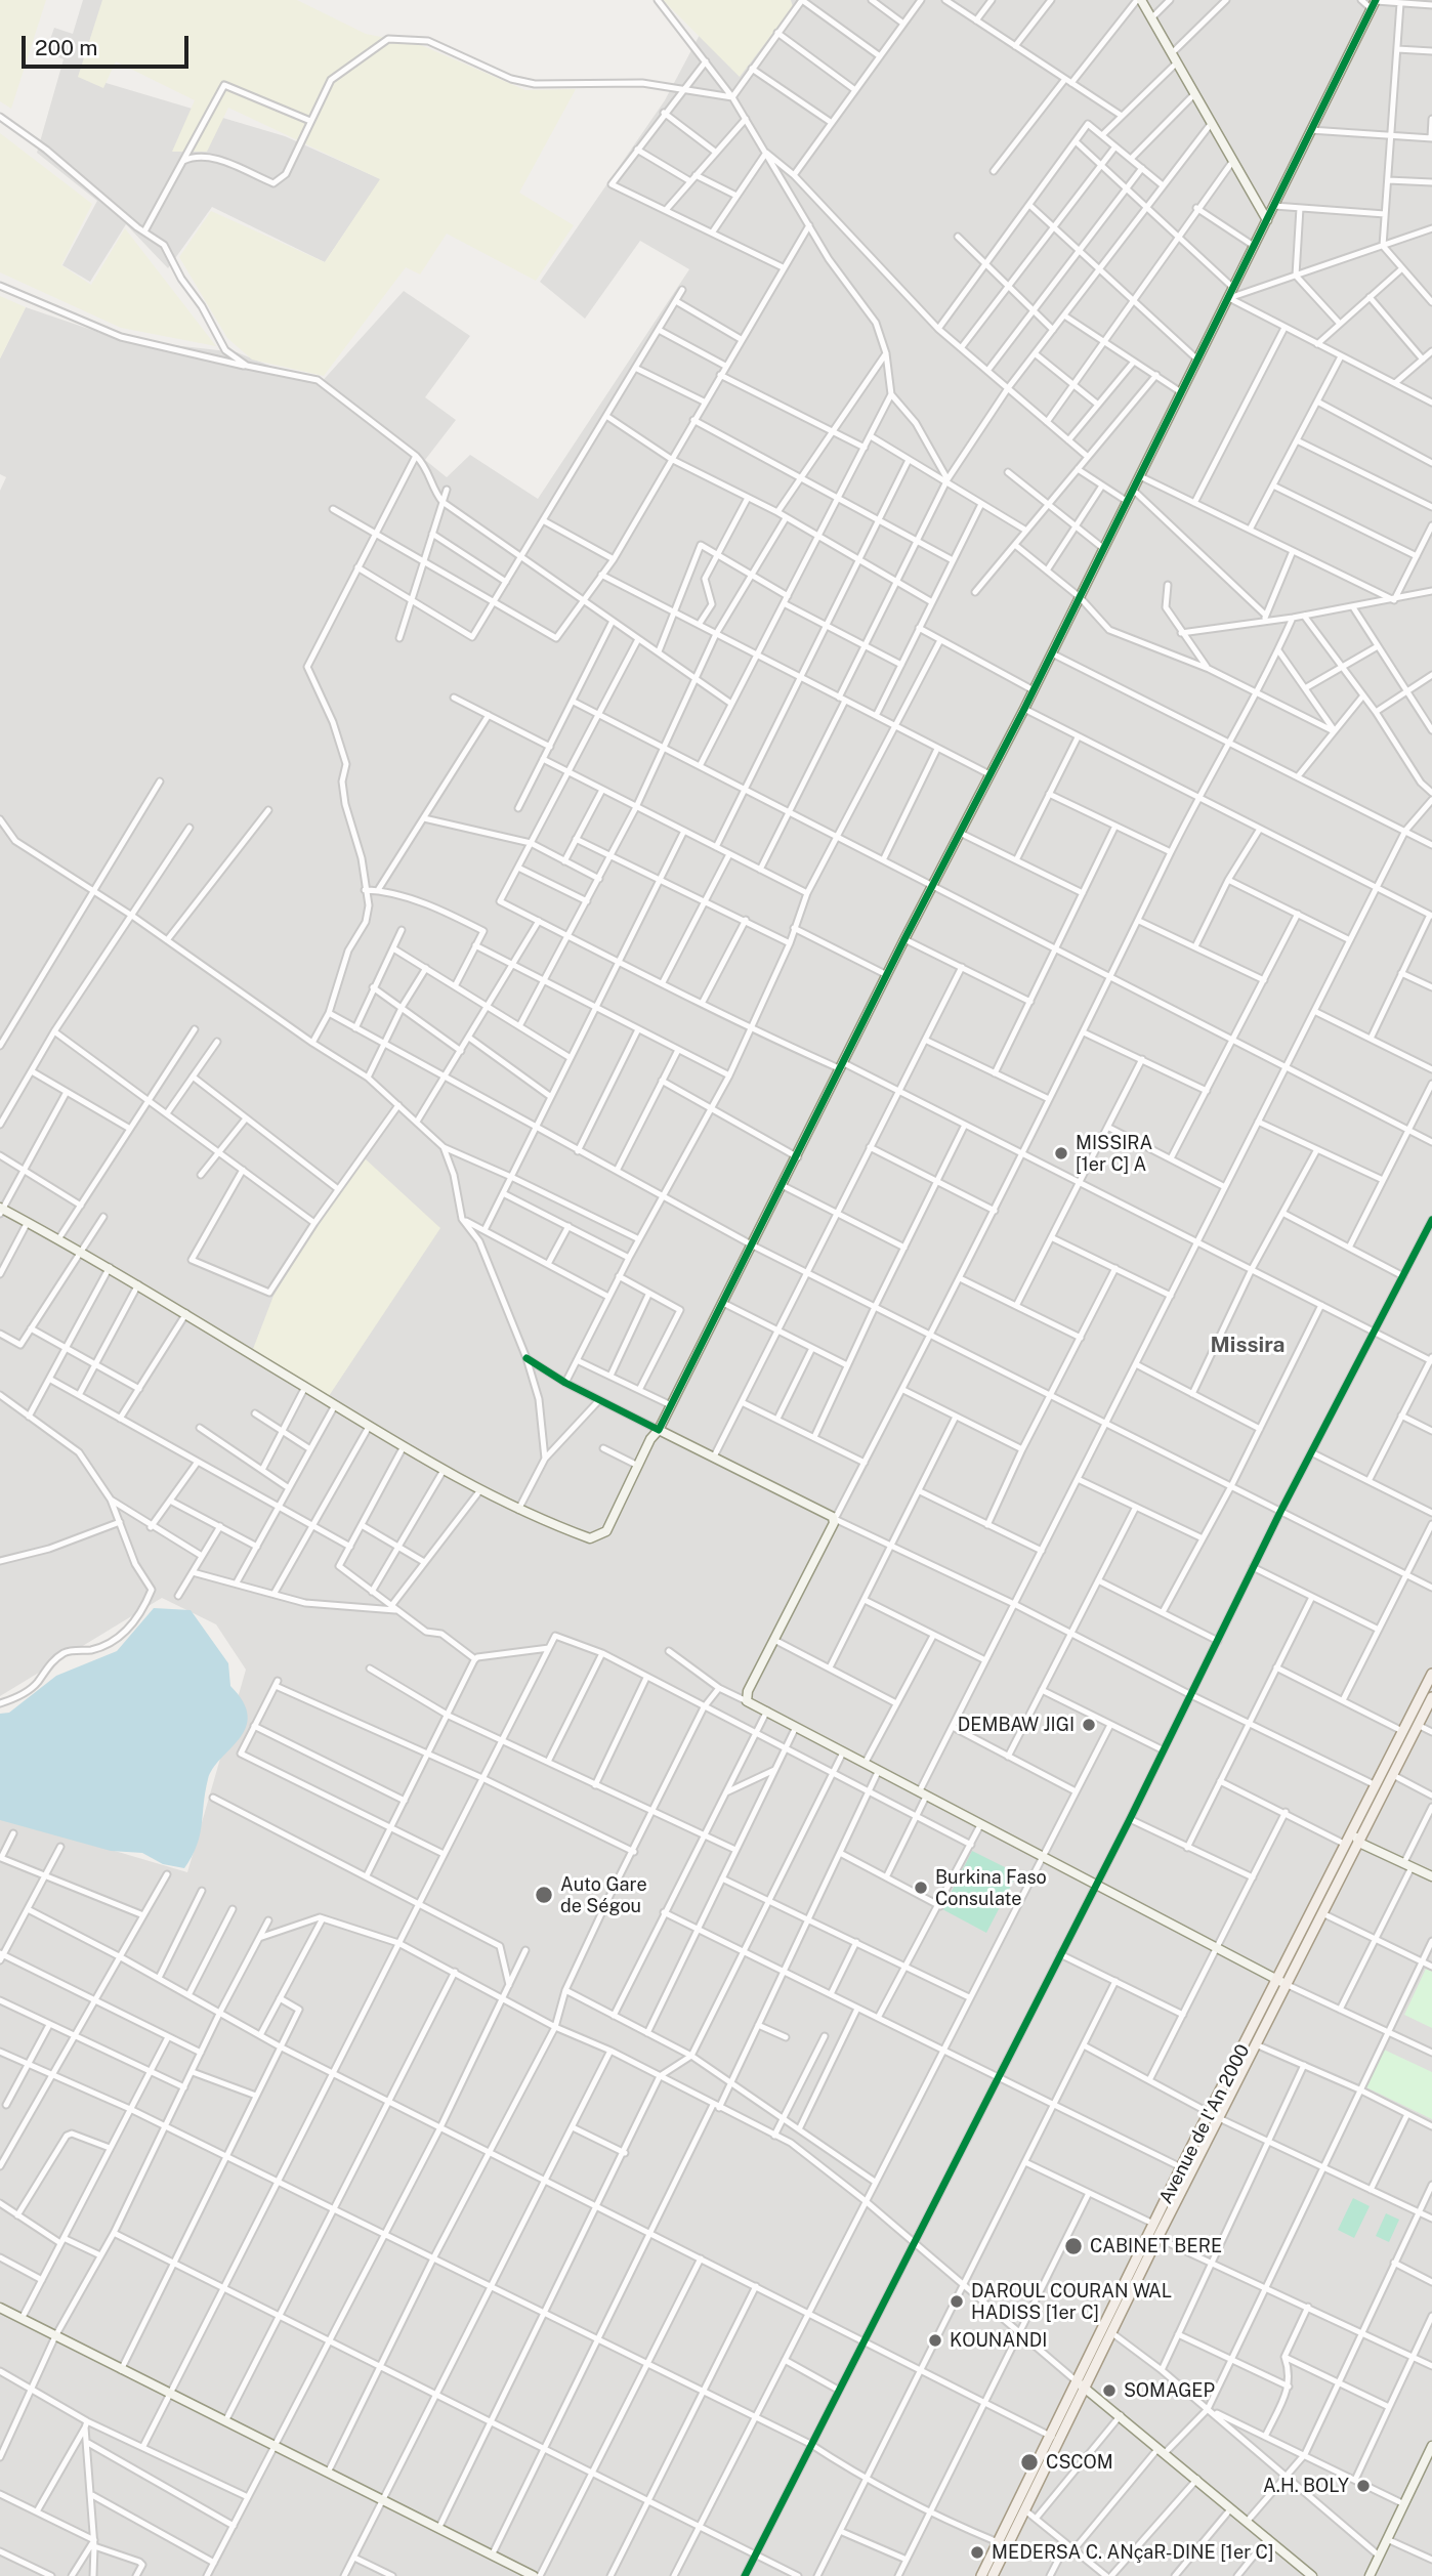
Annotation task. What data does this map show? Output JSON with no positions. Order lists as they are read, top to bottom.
{
  "streets": {
    "main road": ["Avenue de l'An 2000"]
  },
  "districts": ["Missira"],
  "places": [
    "MISSIRA [1er C] A",
    "DEMBAW JIGI",
    "Burkina Faso Consulate",
    "Auto Gare de Ségou",
    "CABINET BERE",
    "DAROUL COURAN WAL HADISS [1er C]",
    "KOUNANDI",
    "SOMAGEP",
    "CSCOM",
    "A.H. BOLY",
    "MEDERSA C. ANçaR-DINE [1er C]"
  ],
  "scale_bar": "200 m"
}
